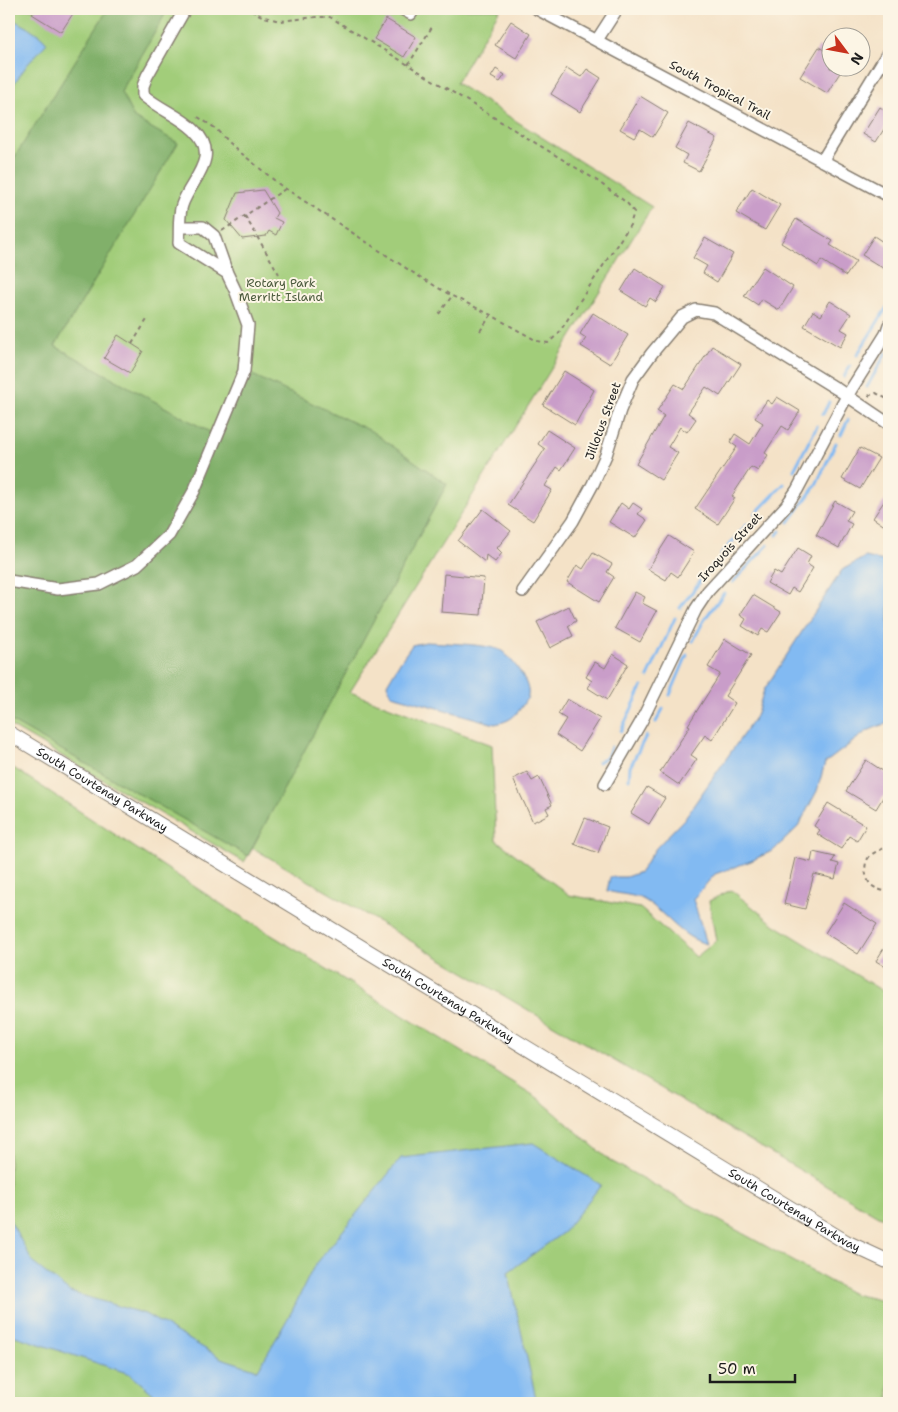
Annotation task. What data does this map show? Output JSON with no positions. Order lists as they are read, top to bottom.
{
  "streets": {
    "main road": ["South Courtenay Parkway"],
    "street": ["South Tropical Trail", "Jillotus Street", "Iroquois Street"]
  },
  "crossings": [
    ["Jillotus Street", "Iroquois Street"]
  ],
  "parks": ["Rotary Park Merritt Island"],
  "scale_bar": "50 m",
  "north": "bottom right"
}
